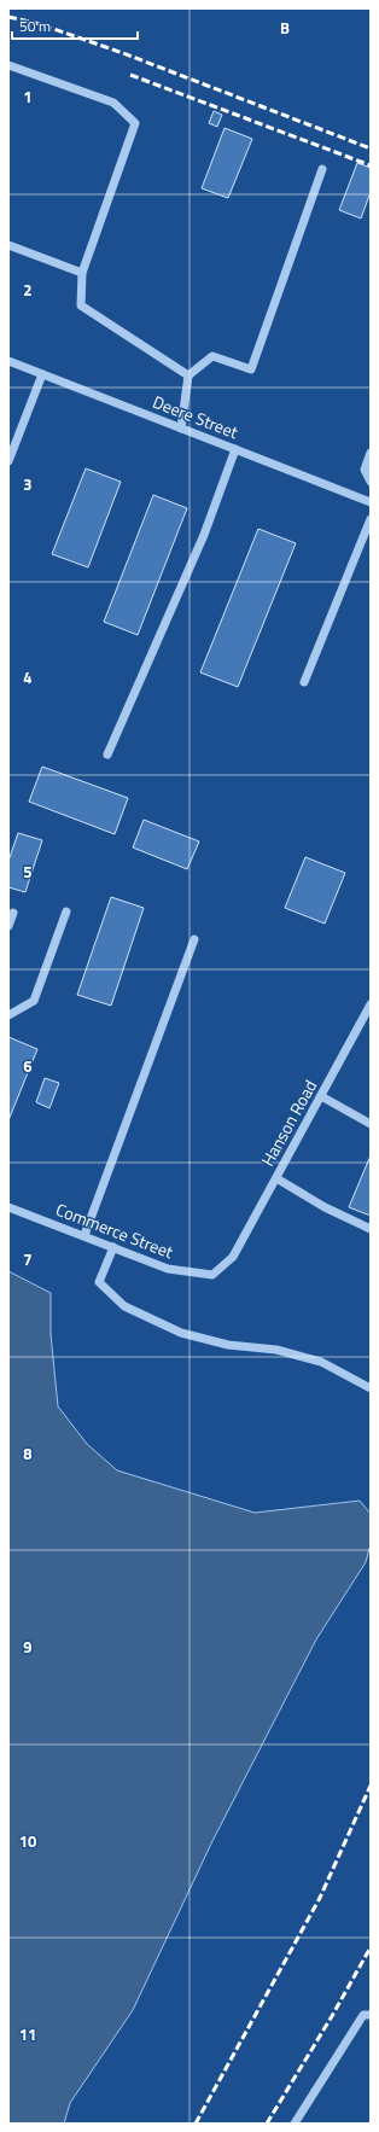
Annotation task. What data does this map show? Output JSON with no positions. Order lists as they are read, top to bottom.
{
  "streets": {
    "street": ["Deere Street", "Hanson Road", "Commerce Street"]
  },
  "crossings": [
    ["Hanson Road", "Commerce Street"]
  ],
  "scale_bar": "50 m",
  "grid": {
    "columns": ["B"],
    "rows": [
      "1",
      "2",
      "3",
      "4",
      "5",
      "6",
      "7",
      "8",
      "9",
      "10",
      "11"
    ]
  }
}
